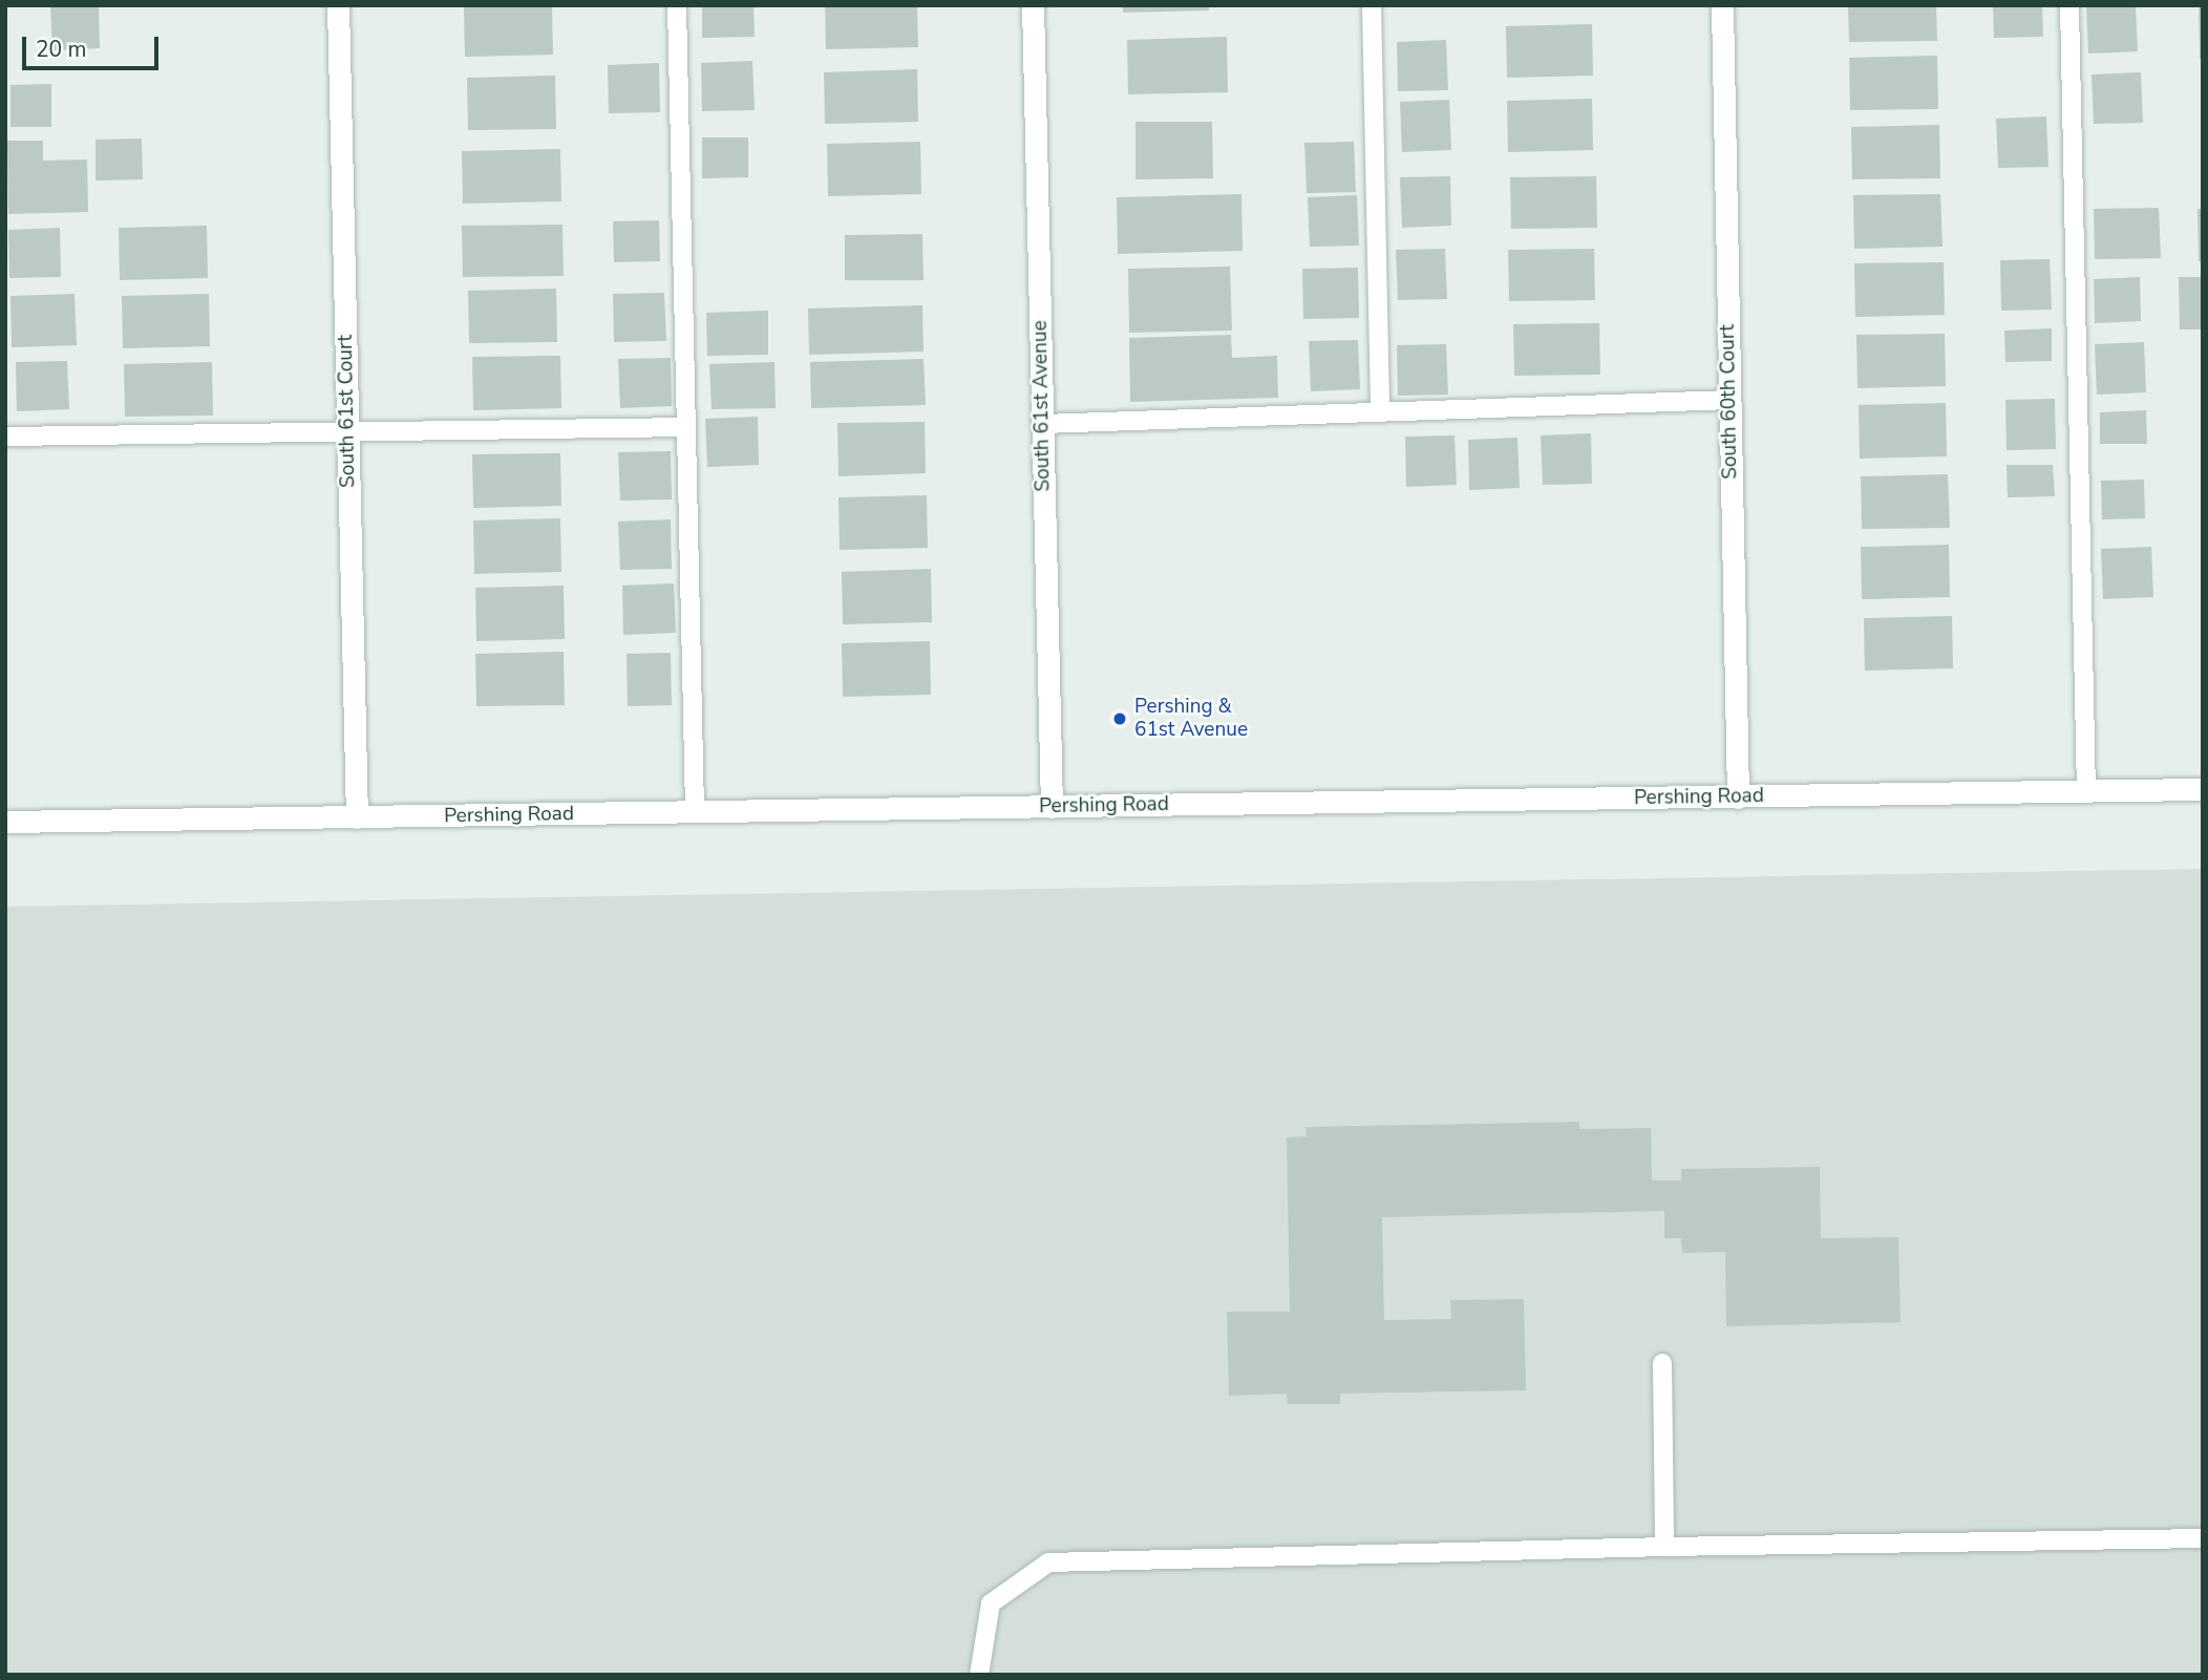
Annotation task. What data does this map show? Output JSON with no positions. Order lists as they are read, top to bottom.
{
  "streets": {
    "street": [
      "South 60th Court",
      "South 61st Avenue",
      "South 61st Court",
      "Pershing Road"
    ]
  },
  "crossings": [
    ["South 60th Court", "Pershing Road"],
    ["South 61st Avenue", "Pershing Road"],
    ["South 61st Court", "Pershing Road"]
  ],
  "places": ["Pershing & 61st Avenue"],
  "scale_bar": "20 m"
}
